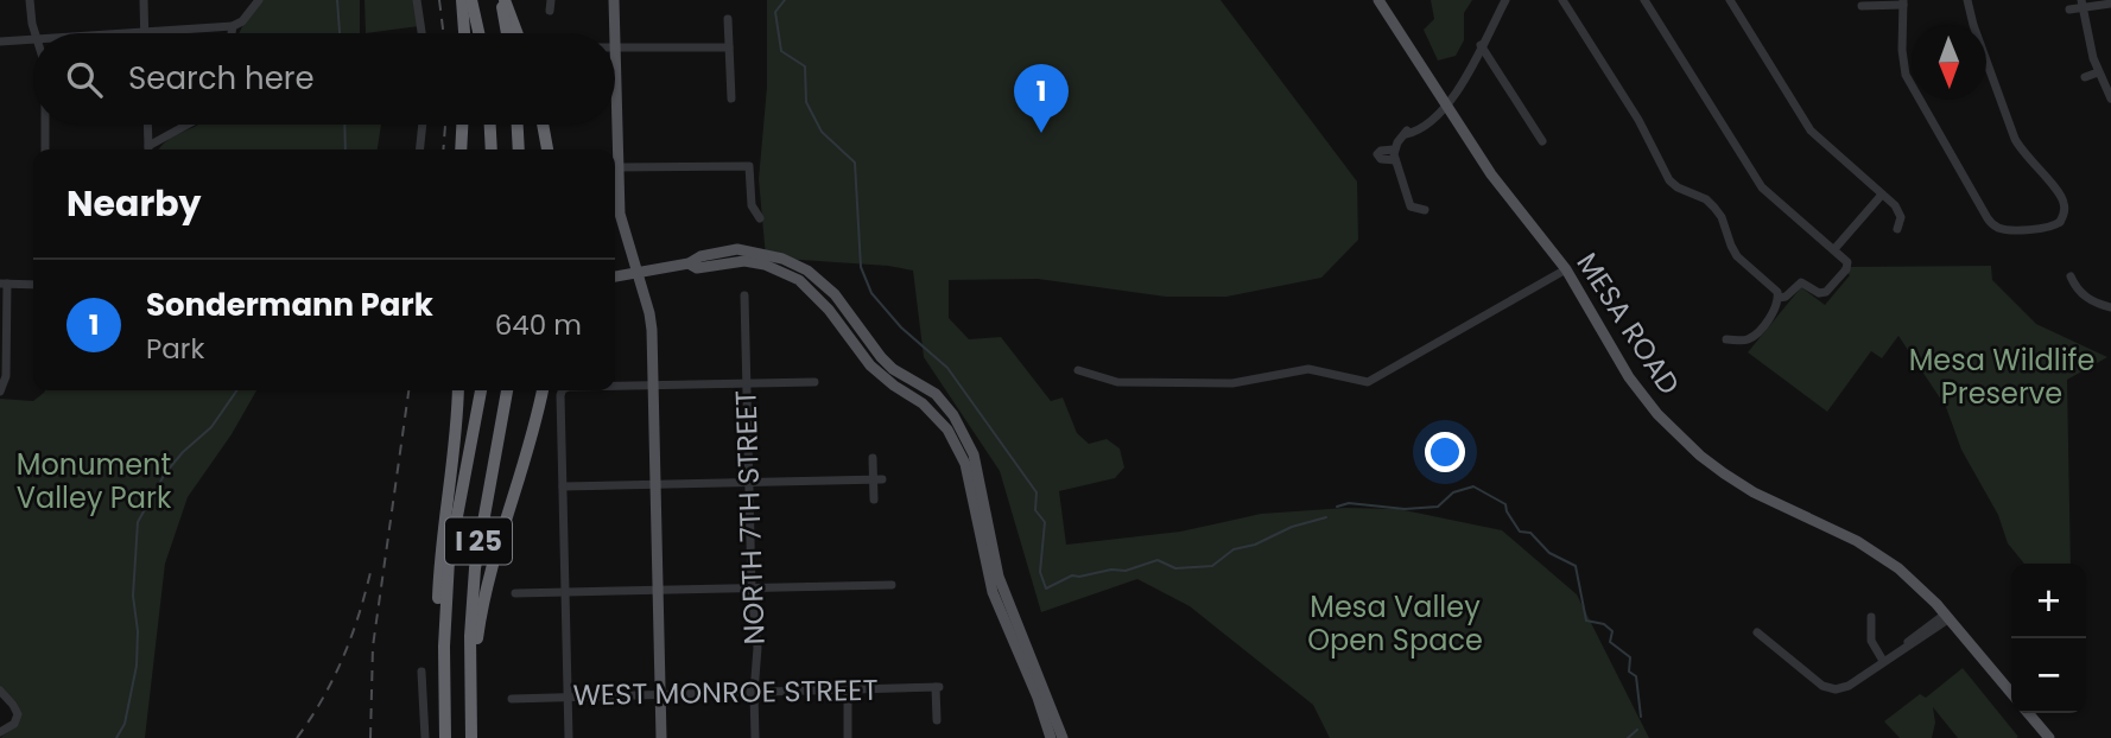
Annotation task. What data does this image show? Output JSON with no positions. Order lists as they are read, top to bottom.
{
  "streets": {
    "highway": ["I 25"],
    "main road": ["MESA ROAD"],
    "street": ["NORTH 7TH STREET", "WEST MONROE STREET"]
  },
  "crossings": [
    ["NORTH 7TH STREET", "WEST MONROE STREET"]
  ],
  "parks": ["Mesa Wildlife Preserve", "Monument Valley Park", "Mesa Valley Open Space"],
  "north": "bottom",
  "page": {
    "search": "Search here",
    "pins": "1",
    "heading": "Nearby",
    "list": [
      {
        "mark": "1",
        "name": "Sondermann Park",
        "note": "Park",
        "value": "640 m"
      }
    ],
    "map_buttons": ["+", "−"]
  }
}
